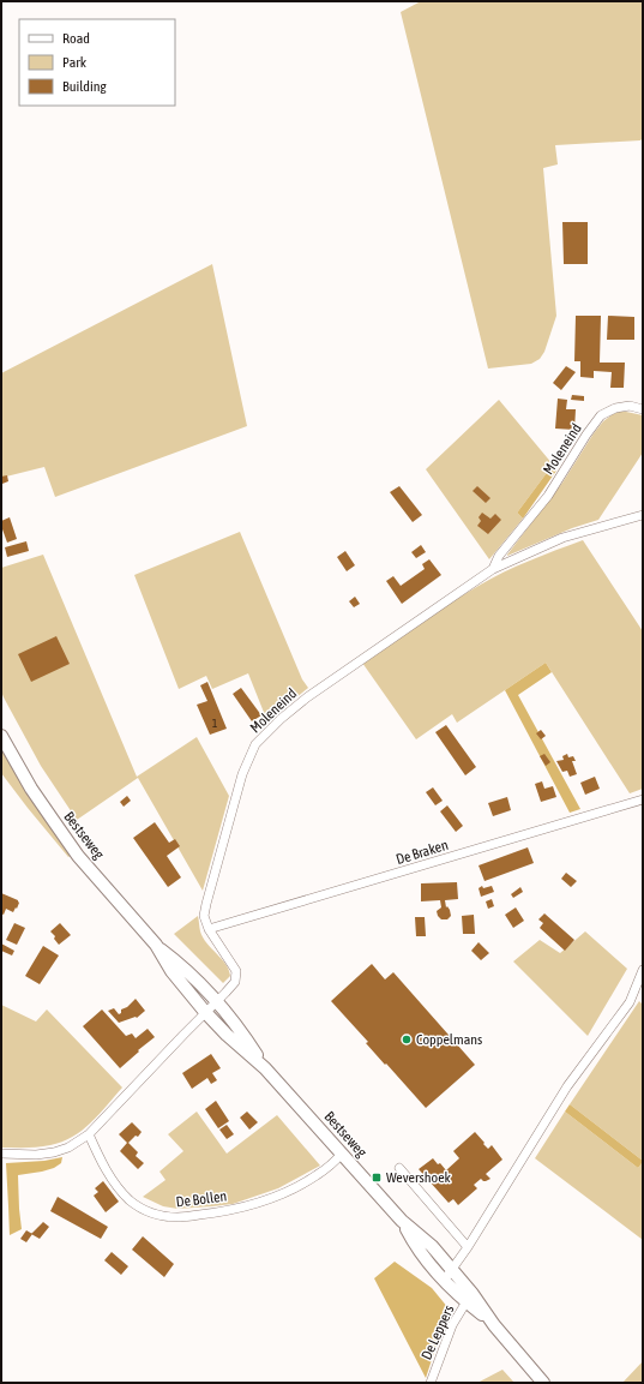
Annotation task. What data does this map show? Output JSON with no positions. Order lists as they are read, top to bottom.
{
  "streets": {
    "main road": ["Bestseweg"],
    "street": [
      "Moleneind",
      "De Braken",
      "De Bollen",
      "De Leppers"
    ]
  },
  "crossings": [
    ["Moleneind", "Bestseweg"],
    ["Moleneind", "De Braken"],
    ["Bestseweg", "De Bollen"],
    ["Bestseweg", "De Leppers"]
  ],
  "places": {
    "other": ["Coppelmans"],
    "transit": ["Wevershoek"]
  },
  "house_numbers": ["1"],
  "legend": ["Road", "Park", "Building"]
}
